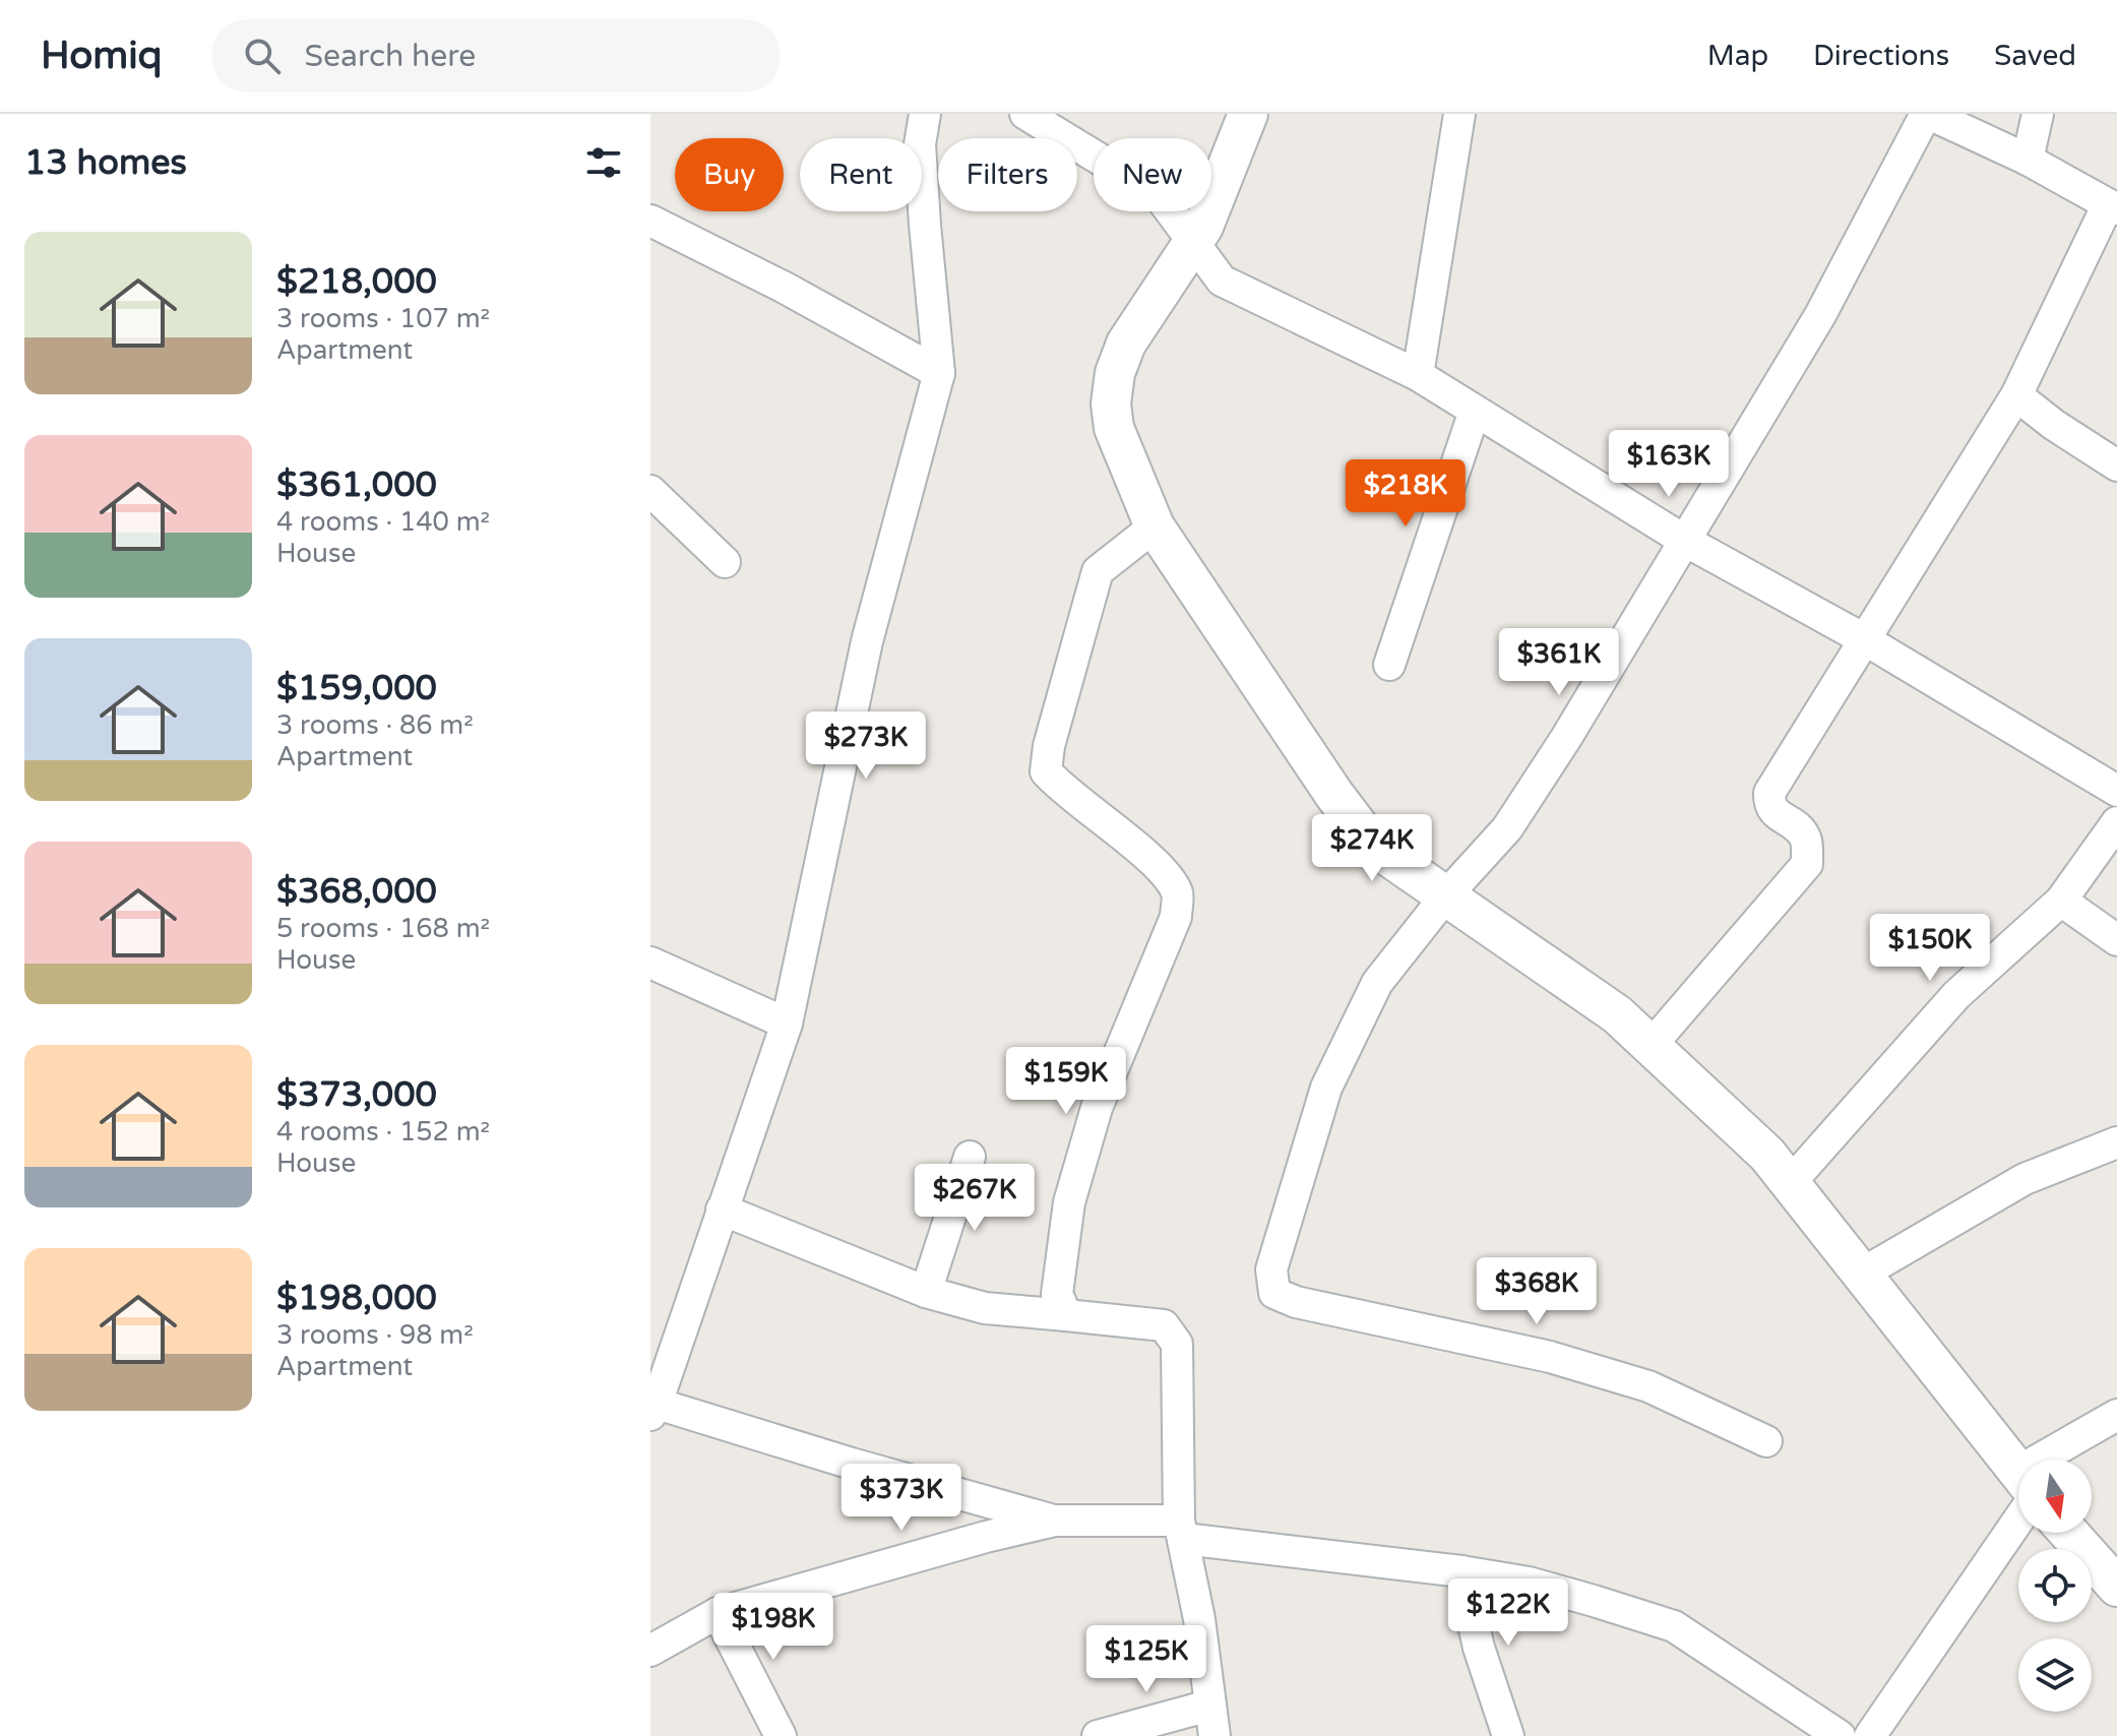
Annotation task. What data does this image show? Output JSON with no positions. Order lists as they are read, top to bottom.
{
  "north": "bottom",
  "page": {
    "header": "Homiq",
    "search": "Search here",
    "nav": ["Map", "Directions", "Saved"],
    "heading": "13 homes",
    "chip": [
      "Buy",
      "Rent",
      "Filters",
      "New"
    ],
    "list": [
      {
        "name": "$218,000",
        "note": "3 rooms · 107 m² · Apartment"
      },
      {
        "name": "$361,000",
        "note": "4 rooms · 140 m² · House"
      },
      {
        "name": "$159,000",
        "note": "3 rooms · 86 m² · Apartment"
      },
      {
        "name": "$368,000",
        "note": "5 rooms · 168 m² · House"
      },
      {
        "name": "$373,000",
        "note": "4 rooms · 152 m² · House"
      },
      {
        "name": "$198,000",
        "note": "3 rooms · 98 m² · Apartment"
      }
    ],
    "price": [
      "$163K",
      "$218K",
      "$361K",
      "$273K",
      "$274K",
      "$150K",
      "$159K",
      "$267K",
      "$368K",
      "$373K",
      "$122K",
      "$198K",
      "$125K"
    ]
  }
}
